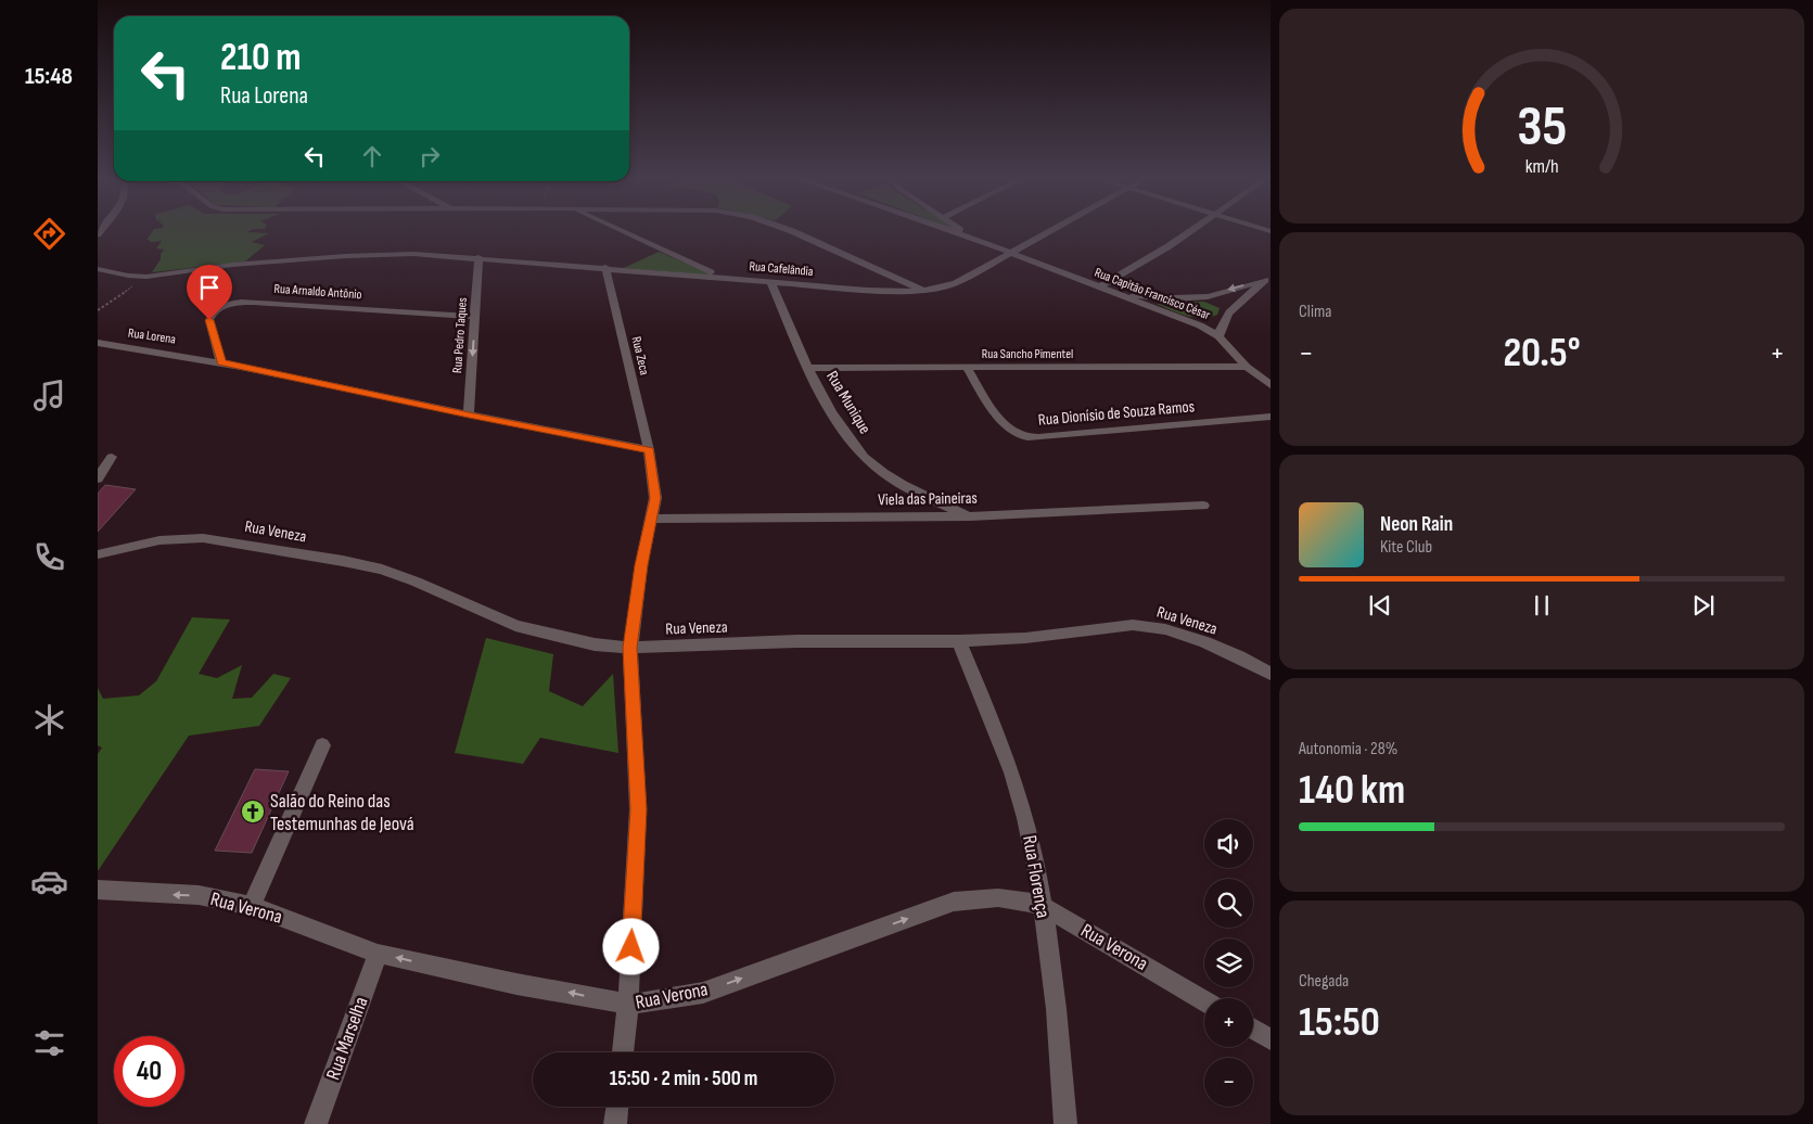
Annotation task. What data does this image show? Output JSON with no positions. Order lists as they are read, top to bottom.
{
  "streets": {
    "street": [
      "Rua Cafelândia",
      "Rua Arnaldo Antônio",
      "Rua Capitão Francisco César",
      "Rua Pedro Taques",
      "Rua Lorena",
      "Rua Sancho Pimentel",
      "Rua Zeca",
      "Rua Munique",
      "Rua Dionísio de Souza Ramos",
      "Viela das Paineiras",
      "Rua Veneza",
      "Rua Florença",
      "Rua Verona",
      "Rua Marselha"
    ]
  },
  "crossings": [
    ["Rua Cafelândia", "Rua Capitão Francisco César"],
    ["Rua Cafelândia", "Rua Pedro Taques"],
    ["Rua Cafelândia", "Rua Zeca"],
    ["Rua Cafelândia", "Rua Munique"],
    ["Rua Arnaldo Antônio", "Rua Pedro Taques"],
    ["Rua Arnaldo Antônio", "Rua Lorena"],
    ["Rua Capitão Francisco César", "Rua Sancho Pimentel"],
    ["Rua Pedro Taques", "Rua Lorena"],
    ["Rua Lorena", "Rua Zeca"],
    ["Rua Sancho Pimentel", "Rua Munique"],
    ["Rua Sancho Pimentel", "Rua Dionísio de Souza Ramos"],
    ["Rua Zeca", "Viela das Paineiras"],
    ["Rua Zeca", "Rua Veneza"],
    ["Rua Zeca", "Rua Verona"],
    ["Rua Munique", "Viela das Paineiras"],
    ["Rua Veneza", "Rua Florença"],
    ["Rua Florença", "Rua Verona"],
    ["Rua Verona", "Rua Marselha"]
  ],
  "one_way": ["Rua Pedro Taques"],
  "places": {
    "church": ["Salão do Reino das Testemunhas de Jeová"]
  },
  "page": {
    "tabs": "15:48",
    "turn": ["210 m", "Rua Lorena"],
    "tile": [
      "Clima",
      ["Autonomia · 28%", "140 km"],
      ["Chegada", "15:50"]
    ],
    "heat": ["−", "20.5°", "+"],
    "song": ["Neon Rain", "Kite Club"],
    "map_buttons": ["+", "−"],
    "limit": "40",
    "trip": "15:50 · 2 min · 500 m",
    "gauge": ["35", "km/h"]
  }
}
